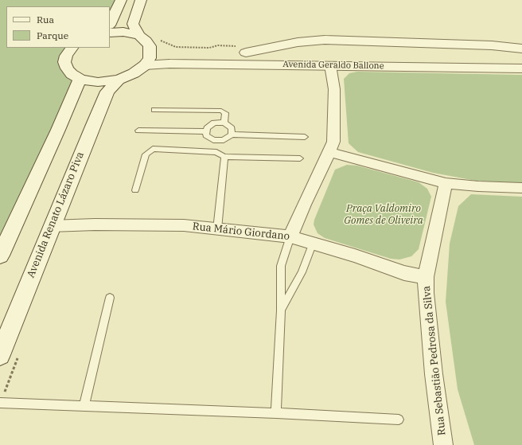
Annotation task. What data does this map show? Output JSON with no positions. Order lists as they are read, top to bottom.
{
  "streets": {
    "street": [
      "Avenida Geraldo Ballone",
      "Avenida Renato Lázaro Piva",
      "Rua Mário Giordano",
      "Rua Sebastião Pedrosa da Silva"
    ]
  },
  "crossings": [
    ["Avenida Renato Lázaro Piva", "Rua Mário Giordano"],
    ["Rua Mário Giordano", "Rua Sebastião Pedrosa da Silva"]
  ],
  "parks": ["Praça Valdomiro Gomes de Oliveira"],
  "legend": ["Rua", "Parque"]
}
